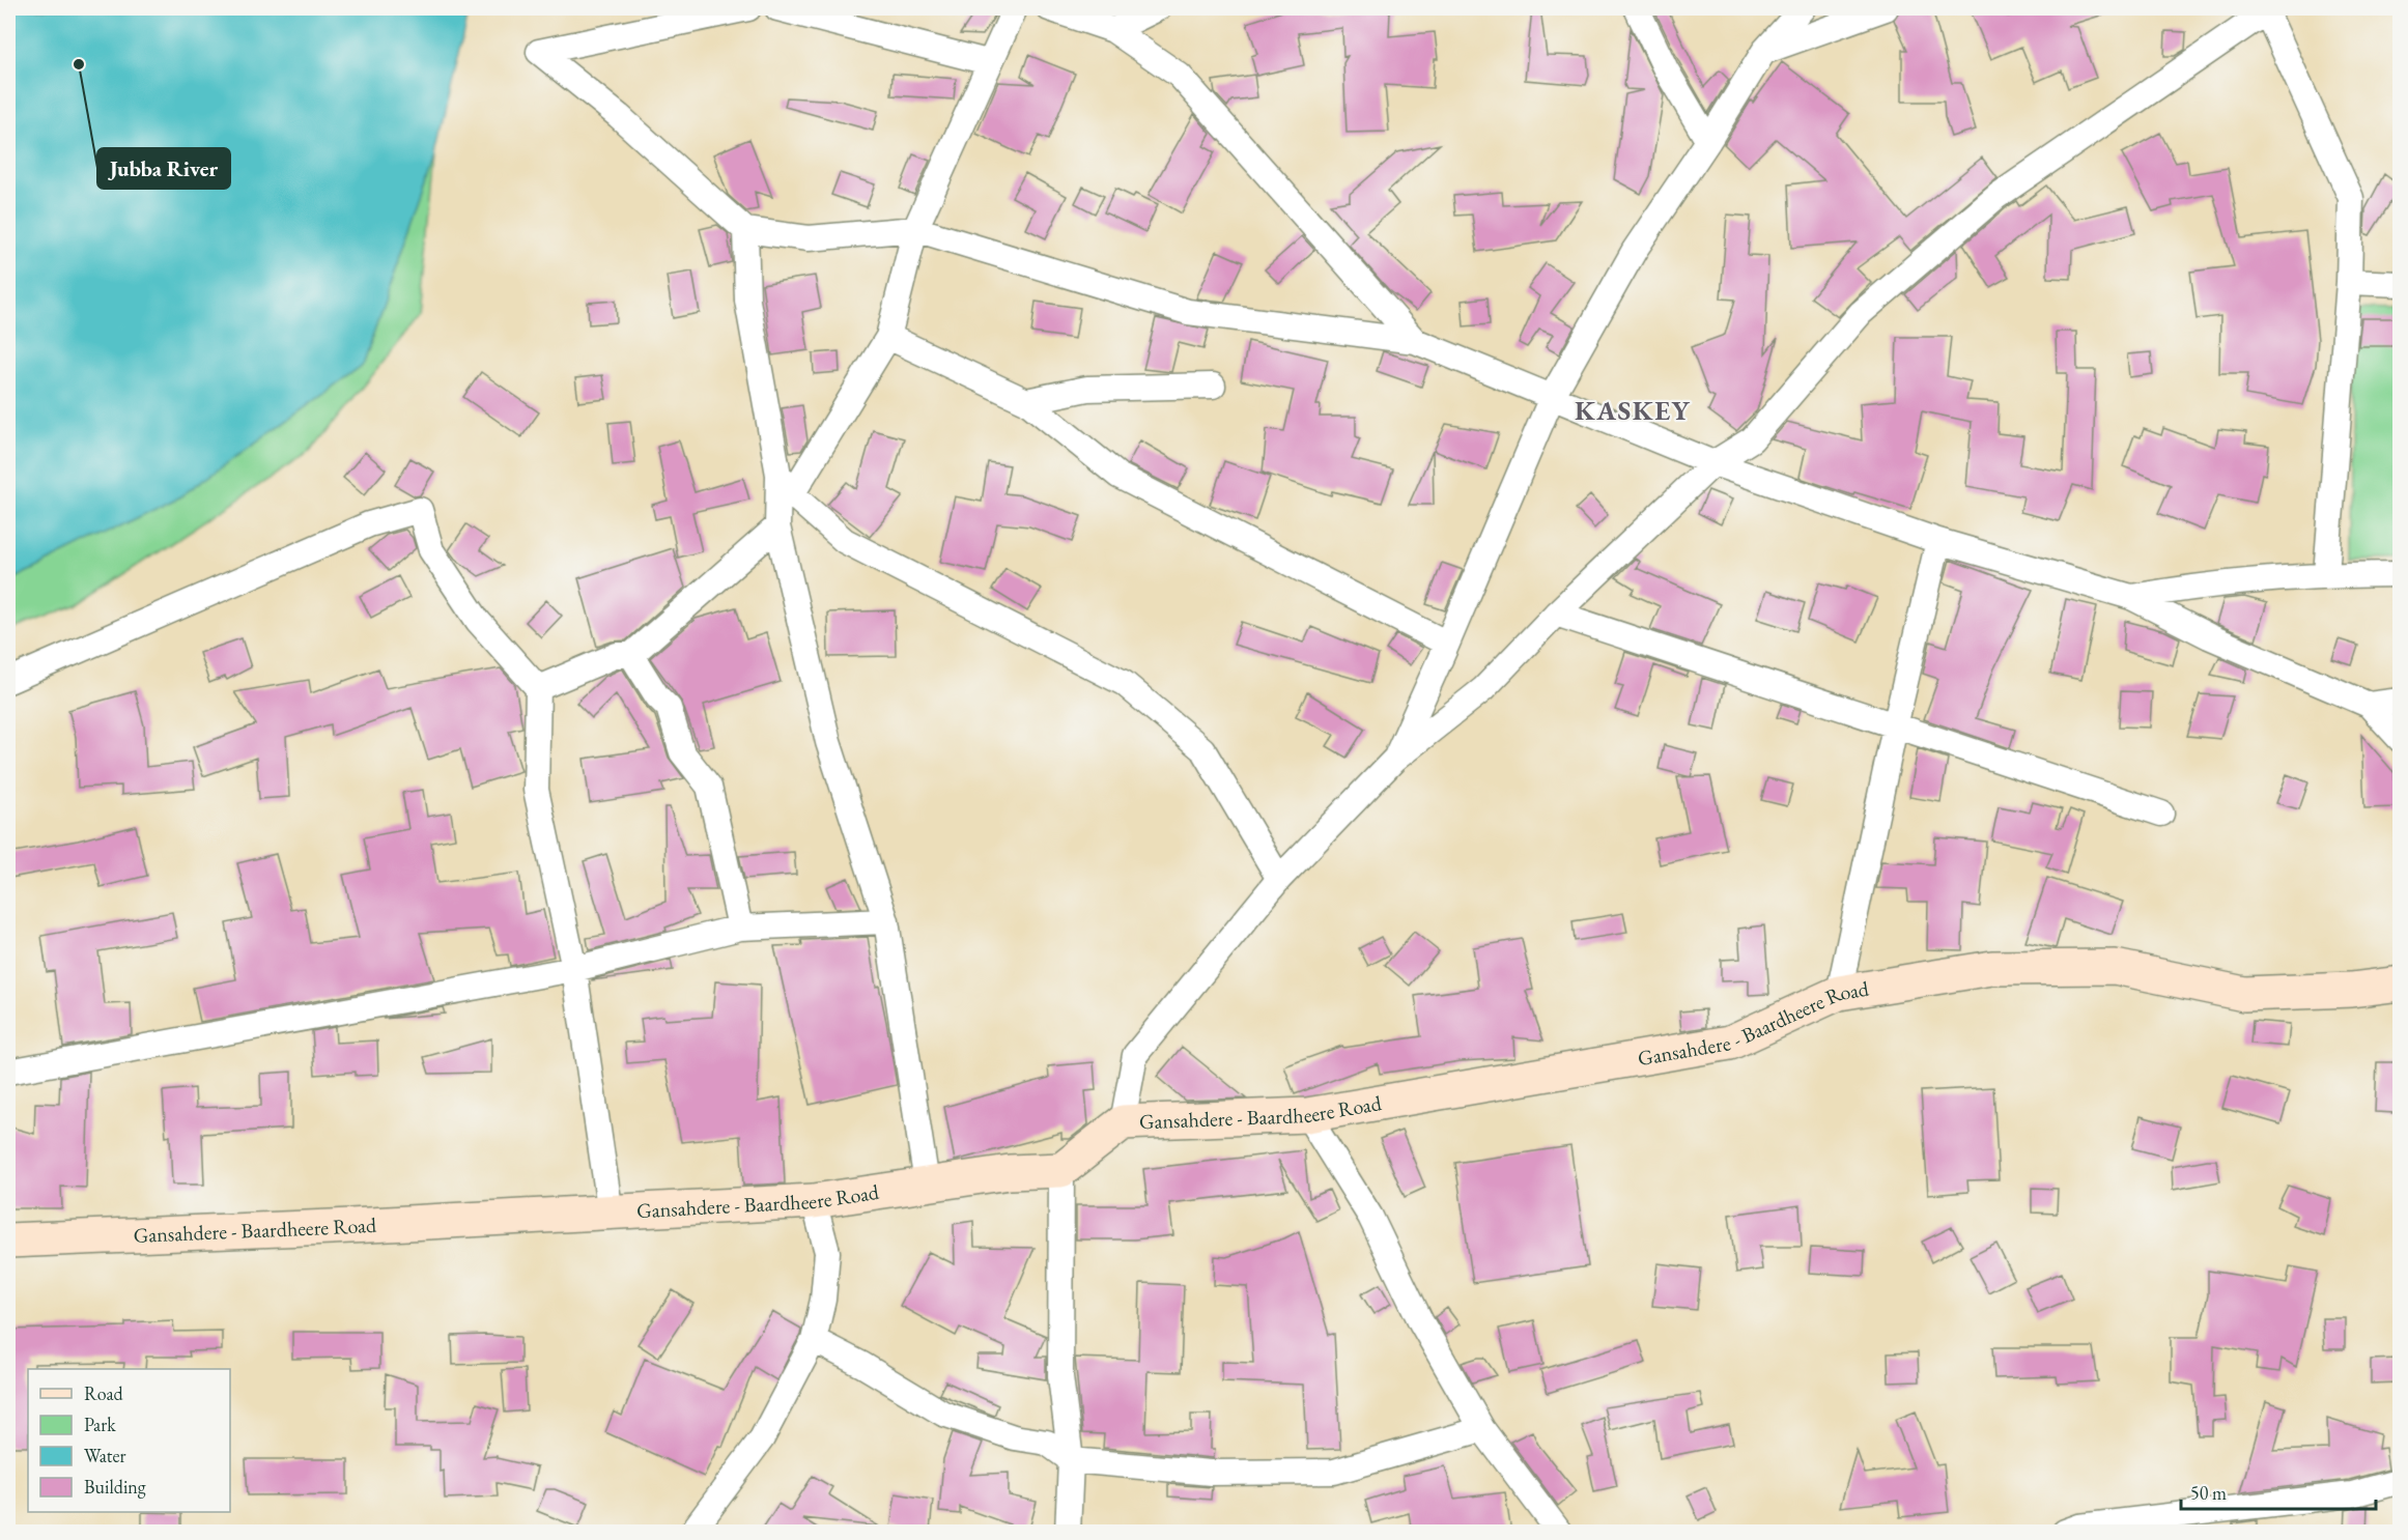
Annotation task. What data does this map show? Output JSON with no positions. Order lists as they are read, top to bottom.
{
  "streets": {
    "main road": ["Gansahdere - Baardheere Road"]
  },
  "districts": ["KASKEY"],
  "places": ["Jubba River"],
  "legend": [
    "Road",
    "Park",
    "Water",
    "Building"
  ],
  "scale_bar": "50 m"
}
